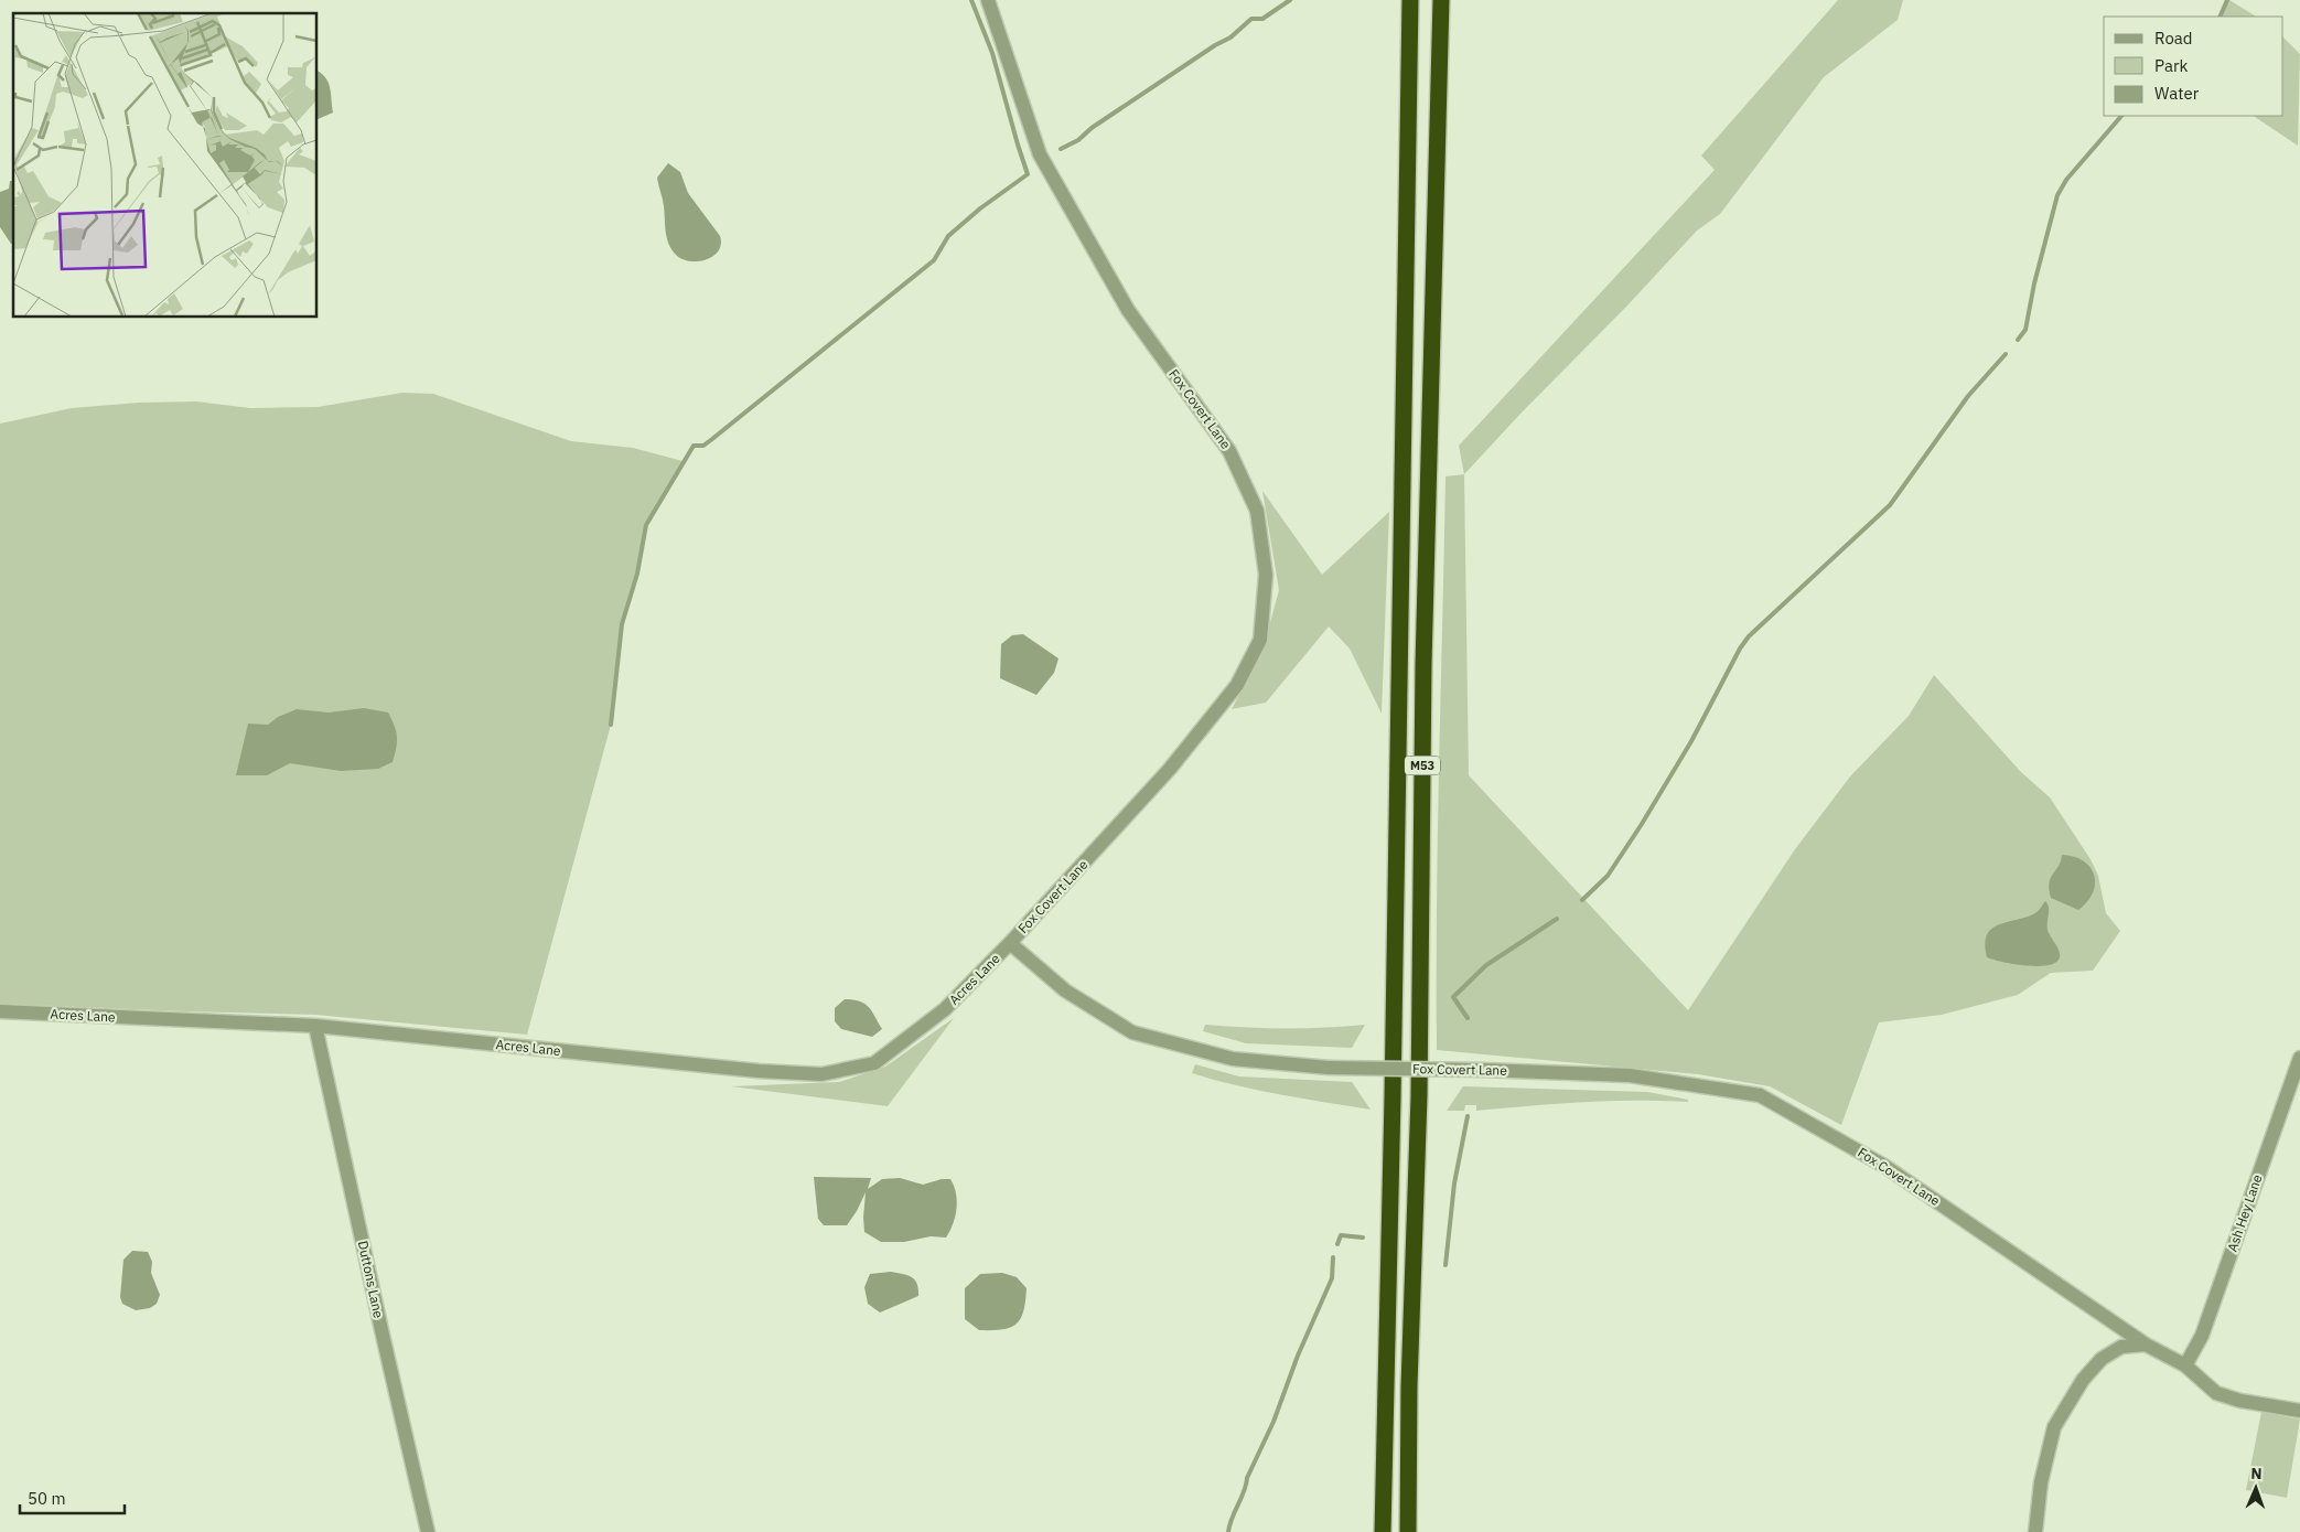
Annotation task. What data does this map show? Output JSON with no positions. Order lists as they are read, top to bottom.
{
  "streets": {
    "highway": ["M53"],
    "street": [
      "Fox Covert Lane",
      "Acres Lane",
      "Ash Hey Lane",
      "Duttons Lane"
    ]
  },
  "crossings": [
    ["Fox Covert Lane", "Acres Lane"],
    ["Fox Covert Lane", "Ash Hey Lane"],
    ["Acres Lane", "Duttons Lane"]
  ],
  "legend": ["Road", "Park", "Water"],
  "scale_bar": "50 m",
  "north": "top"
}
